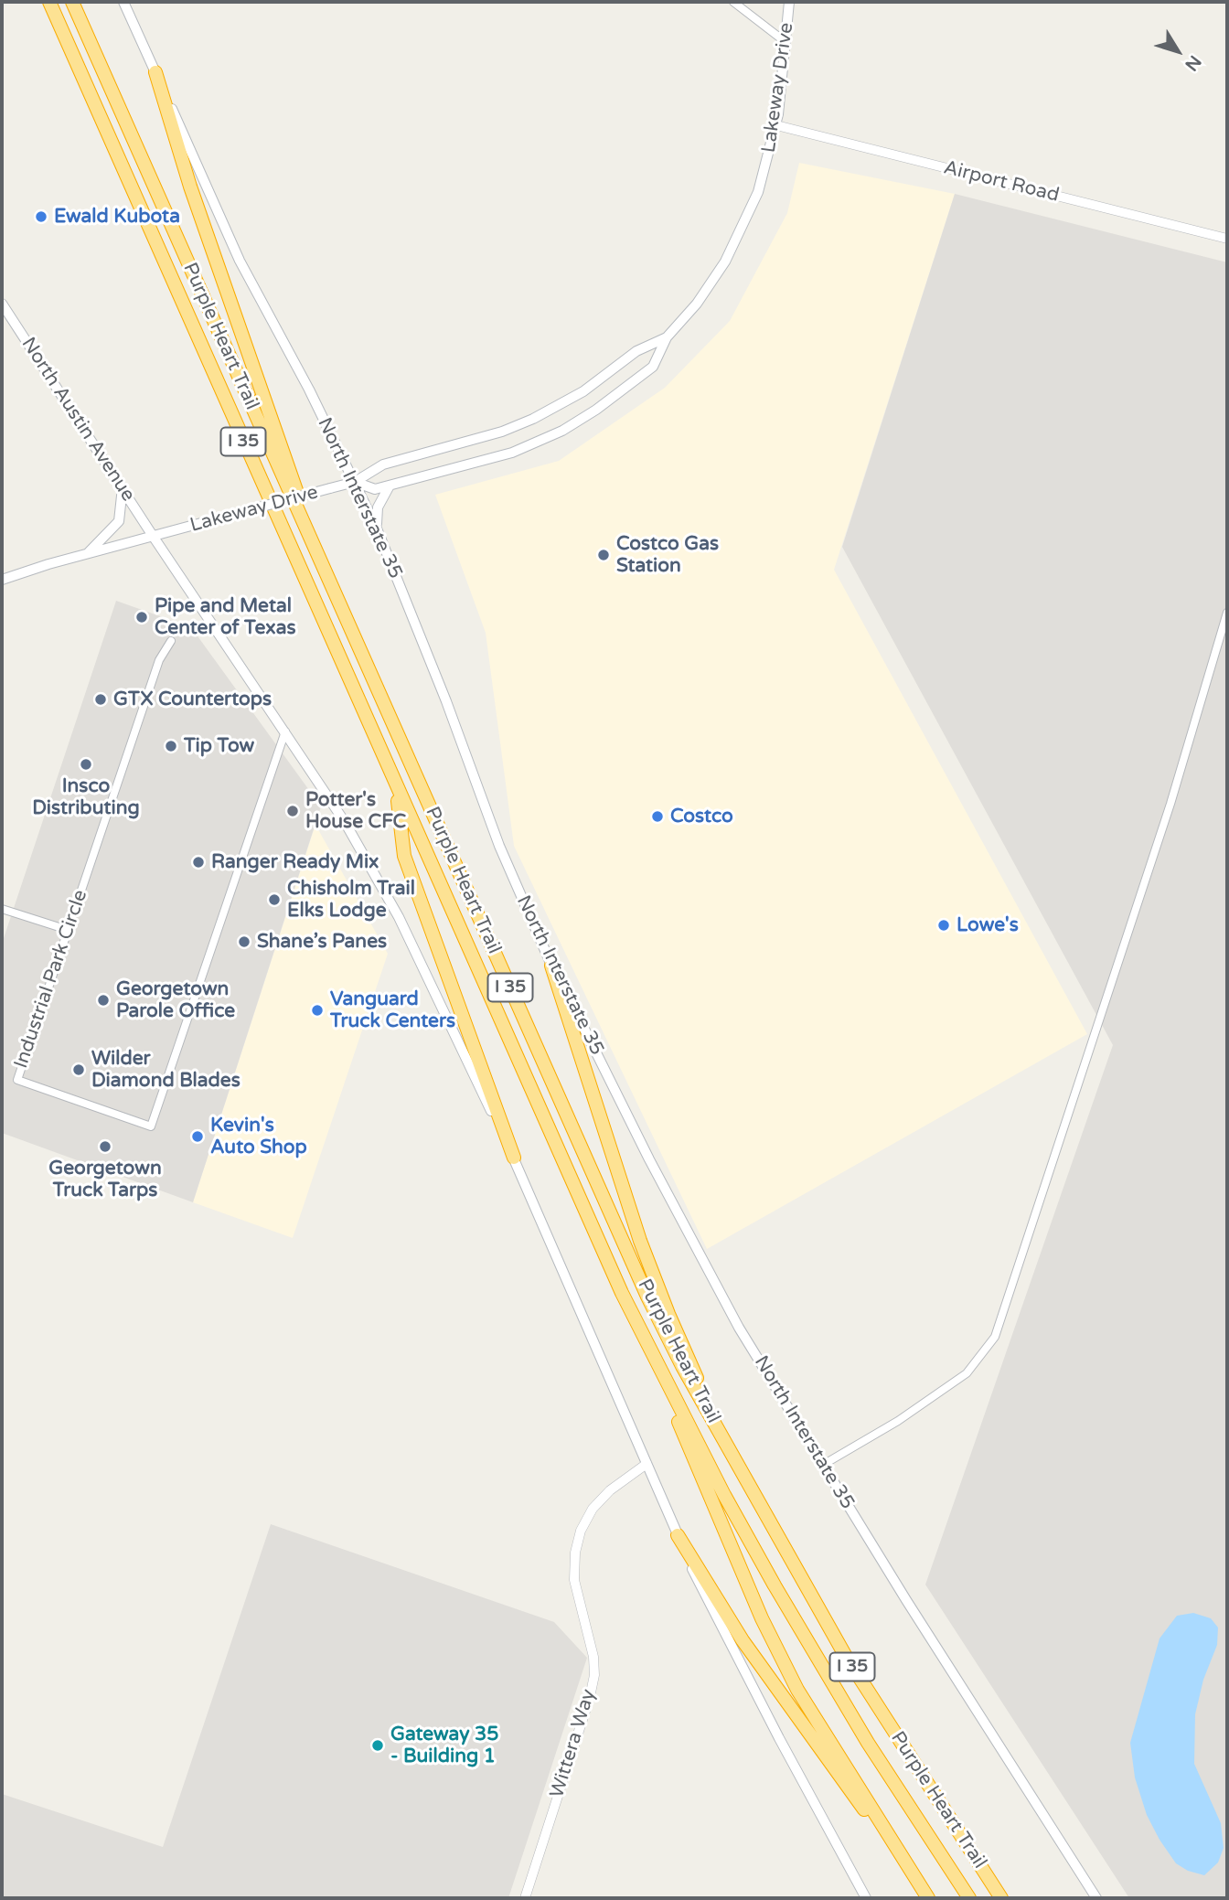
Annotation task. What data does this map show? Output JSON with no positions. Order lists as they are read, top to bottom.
{
  "streets": {
    "highway": ["Purple Heart Trail", "I 35"],
    "main road": ["Lakeway Drive", "North Austin Avenue", "North Interstate 35"],
    "street": ["Airport Road", "Industrial Park Circle", "Wittera Way"]
  },
  "crossings": [
    ["Lakeway Drive", "Airport Road"],
    ["Lakeway Drive", "North Austin Avenue"],
    ["Lakeway Drive", "North Interstate 35"]
  ],
  "places": [
    "Ewald Kubota",
    "Costco Gas Station",
    "Pipe and Metal Center of Texas",
    "GTX Countertops",
    "Tip Tow",
    "Insco Distributing",
    "Potter's House CFC",
    "Costco",
    "Ranger Ready Mix",
    "Chisholm Trail Elks Lodge",
    "Lowe's",
    "Shane’s Panes",
    "Georgetown Parole Office",
    "Vanguard Truck Centers",
    "Wilder Diamond Blades",
    "Kevin's Auto Shop",
    "Georgetown Truck Tarps",
    "Gateway 35 - Building 1"
  ],
  "north": "bottom right"
}
